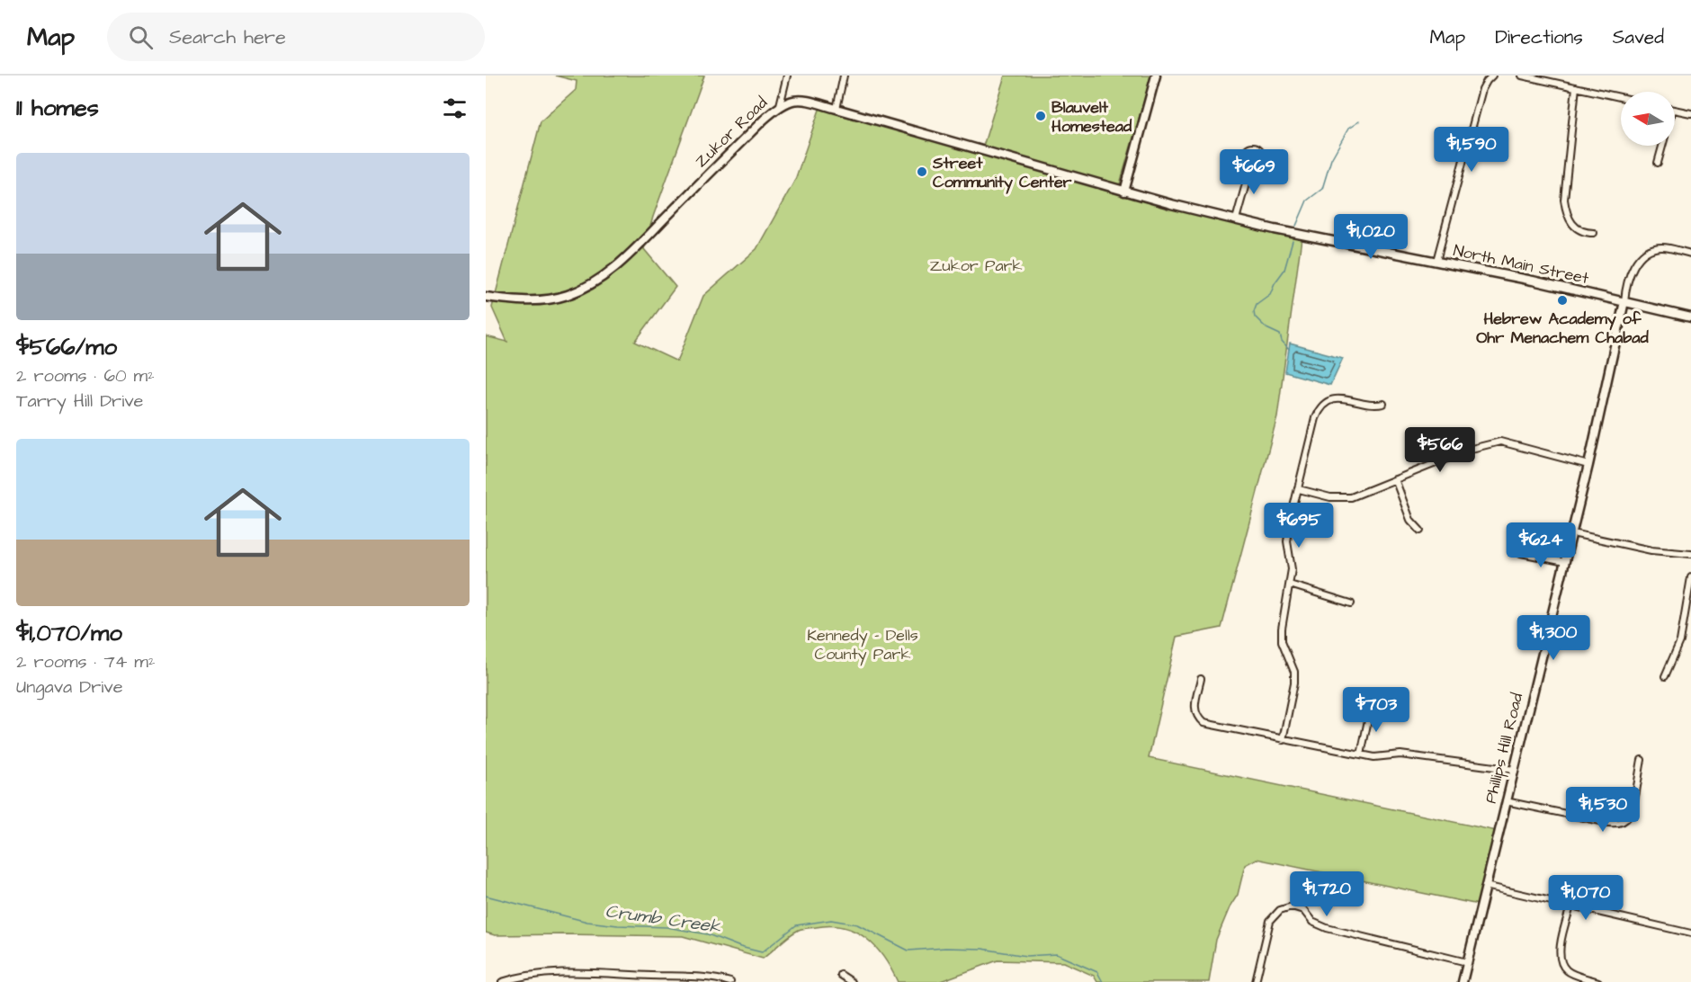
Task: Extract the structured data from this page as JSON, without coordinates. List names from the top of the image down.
{
  "streets": {
    "street": ["Zukor Road", "North Main Street", "Phillips Hill Road"]
  },
  "crossings": [
    ["Zukor Road", "North Main Street"],
    ["North Main Street", "Phillips Hill Road"]
  ],
  "water": ["Crumb Creek"],
  "parks": ["Zukor Park", "Kennedy - Dells County Park"],
  "places": ["Blauvelt Homestead", "Street Community Center", "Hebrew Academy of Ohr Menachem Chabad"],
  "north": "left",
  "page": {
    "header": "Map",
    "search": "Search here",
    "nav": ["Map", "Directions", "Saved"],
    "heading": "11 homes",
    "price": [
      "$1,590",
      "$669",
      "$1,020",
      "$566",
      "$695",
      "$624",
      "$1,300",
      "$703",
      "$1,530",
      "$1,720",
      "$1,070"
    ],
    "list": [
      {
        "name": "$566/mo",
        "note": "2 rooms · 60 m² · Tarry Hill Drive"
      },
      {
        "name": "$1,070/mo",
        "note": "2 rooms · 74 m² · Ungava Drive"
      }
    ]
  }
}
